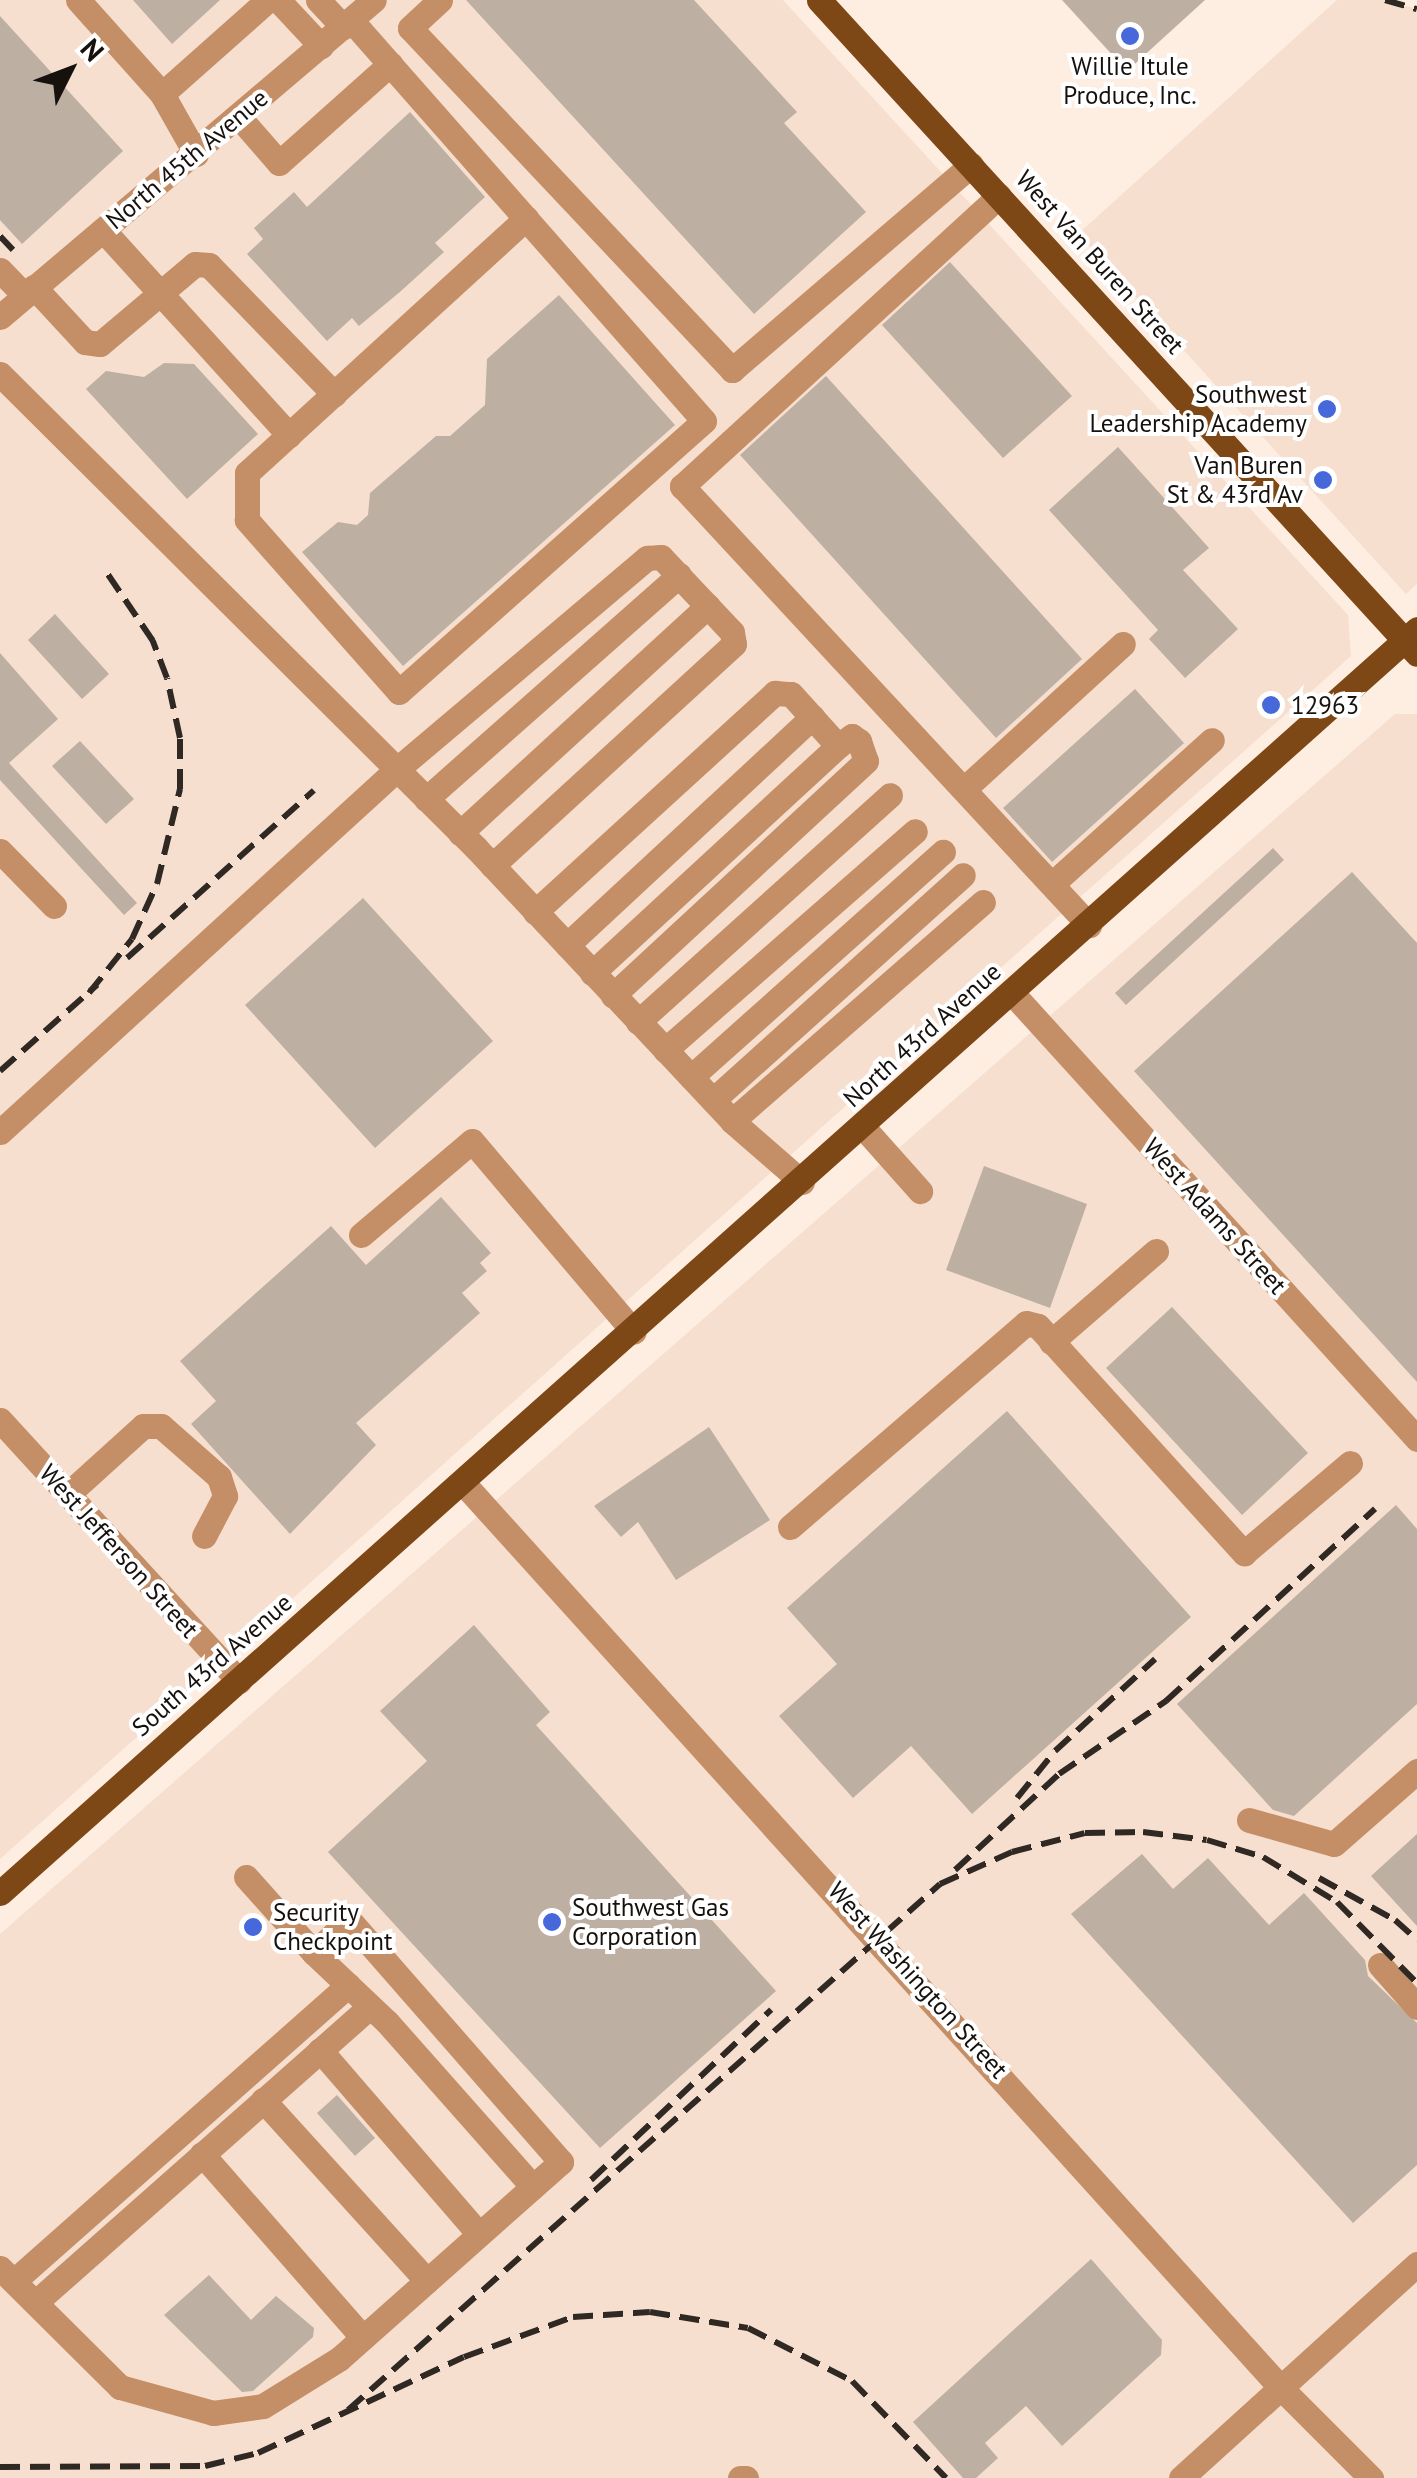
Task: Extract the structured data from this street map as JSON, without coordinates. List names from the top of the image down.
{
  "streets": {
    "main road": ["West Van Buren Street", "North 43rd Avenue", "South 43rd Avenue"],
    "street": [
      "North 45th Avenue",
      "West Adams Street",
      "West Jefferson Street",
      "West Washington Street"
    ]
  },
  "crossings": [
    ["West Van Buren Street", "North 43rd Avenue"],
    ["North 43rd Avenue", "West Adams Street"],
    ["North 43rd Avenue", "South 43rd Avenue"],
    ["North 43rd Avenue", "West Washington Street"],
    ["West Jefferson Street", "South 43rd Avenue"],
    ["South 43rd Avenue", "West Washington Street"]
  ],
  "places": [
    "Willie Itule Produce, Inc.",
    "Southwest Leadership Academy",
    "Van Buren St & 43rd Av",
    "12963",
    "Southwest Gas Corporation",
    "Security Checkpoint"
  ],
  "north": "top right"
}
